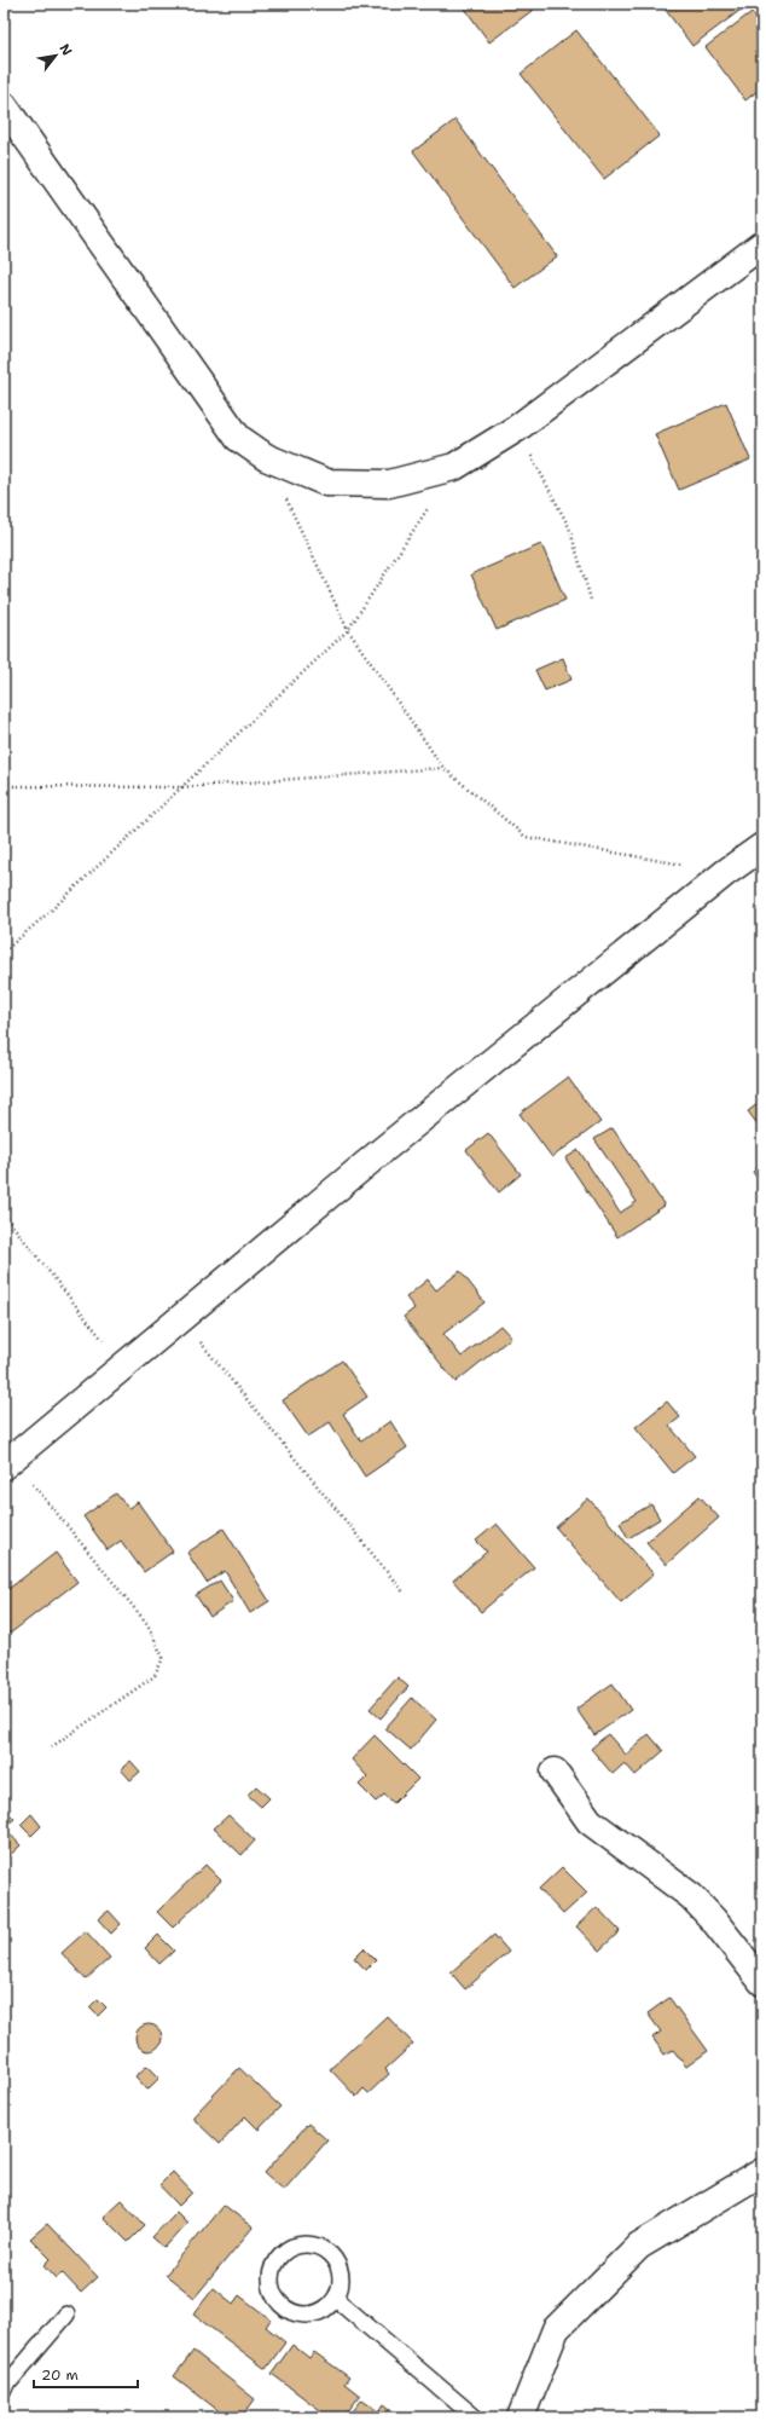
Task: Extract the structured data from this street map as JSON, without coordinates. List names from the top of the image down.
{
  "scale_bar": "20 m",
  "north": "top right"
}
